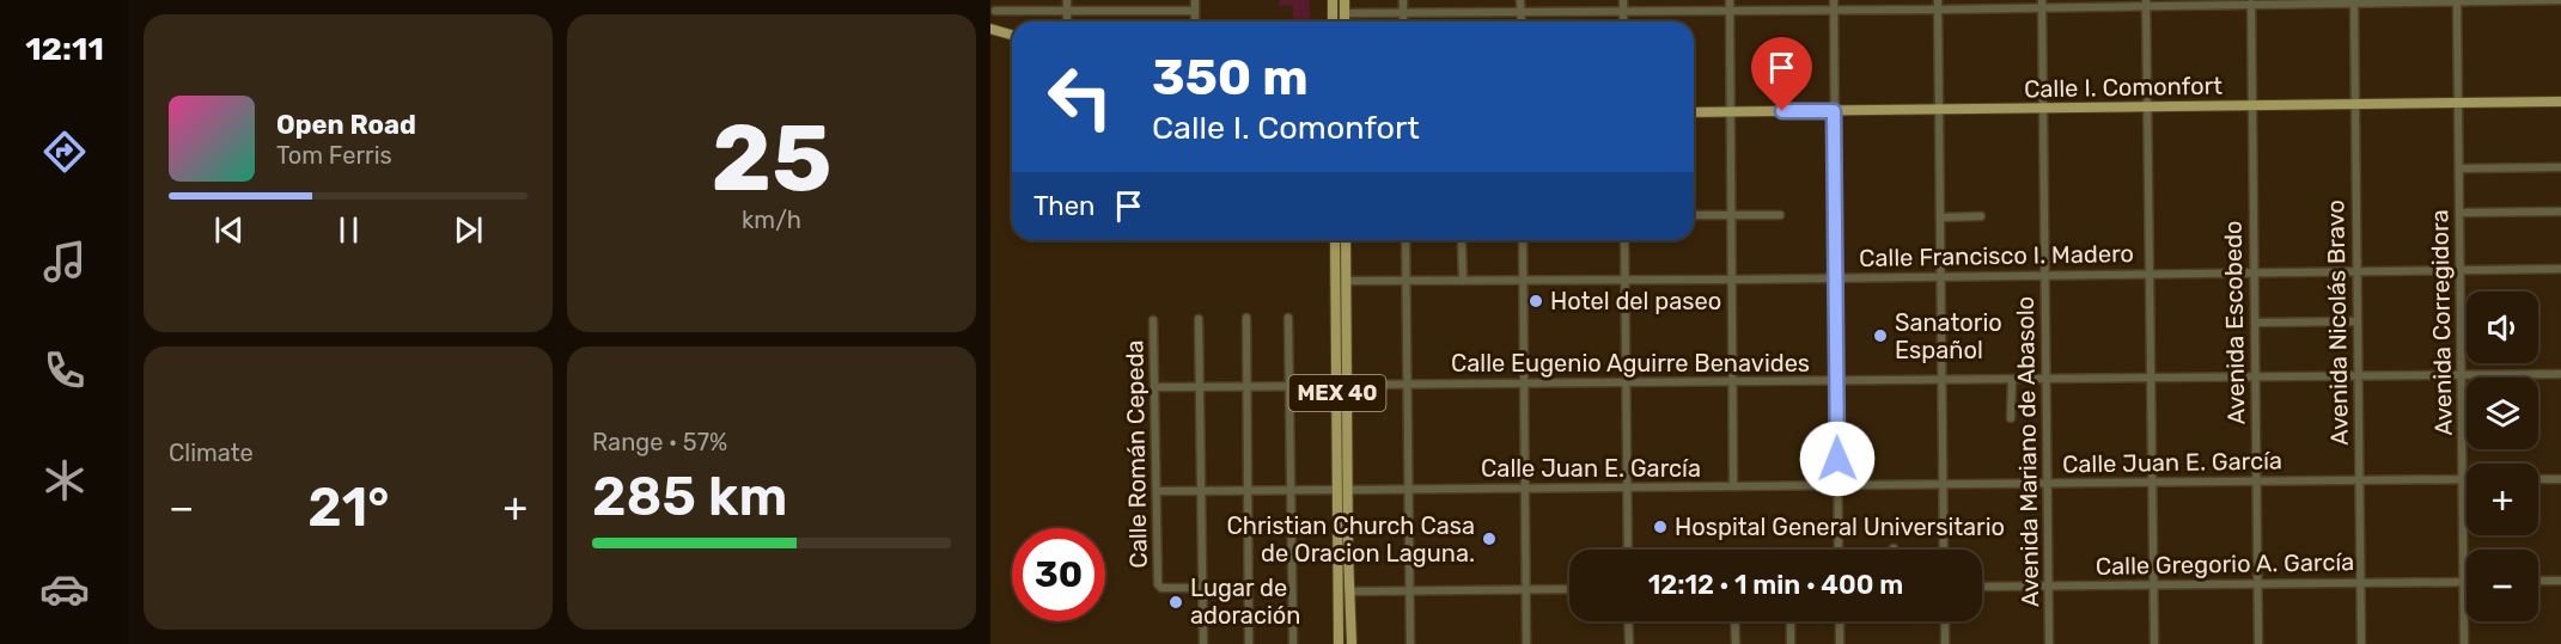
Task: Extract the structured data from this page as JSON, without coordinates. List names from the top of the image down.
{
  "streets": {
    "main road": ["Calle I. Comonfort", "MEX 40"],
    "street": [
      "Calle Francisco I. Madero",
      "Avenida Escobedo",
      "Avenida Nicolás Bravo",
      "Avenida Corregidora",
      "Calle Eugenio Aguirre Benavides",
      "Avenida Mariano de Abasolo",
      "Calle Román Cepeda",
      "Calle Juan E. García",
      "Calle Gregorio A. García"
    ]
  },
  "crossings": [
    ["Calle I. Comonfort", "Avenida Escobedo"],
    ["Calle I. Comonfort", "Avenida Nicolás Bravo"],
    ["Calle I. Comonfort", "Avenida Corregidora"],
    ["Calle I. Comonfort", "Avenida Mariano de Abasolo"],
    ["Calle Francisco I. Madero", "Avenida Escobedo"],
    ["Calle Francisco I. Madero", "Avenida Nicolás Bravo"],
    ["Calle Francisco I. Madero", "Avenida Corregidora"],
    ["Calle Francisco I. Madero", "MEX 40"],
    ["Calle Francisco I. Madero", "Avenida Mariano de Abasolo"],
    ["Avenida Escobedo", "Calle Eugenio Aguirre Benavides"],
    ["Avenida Escobedo", "Calle Juan E. García"],
    ["Avenida Escobedo", "Calle Gregorio A. García"],
    ["Avenida Nicolás Bravo", "Calle Eugenio Aguirre Benavides"],
    ["Avenida Nicolás Bravo", "Calle Juan E. García"],
    ["Avenida Nicolás Bravo", "Calle Gregorio A. García"],
    ["Avenida Corregidora", "Calle Eugenio Aguirre Benavides"],
    ["Avenida Corregidora", "Calle Juan E. García"],
    ["Avenida Corregidora", "Calle Gregorio A. García"],
    ["Calle Eugenio Aguirre Benavides", "MEX 40"],
    ["Calle Eugenio Aguirre Benavides", "Avenida Mariano de Abasolo"],
    ["Calle Eugenio Aguirre Benavides", "Calle Román Cepeda"],
    ["MEX 40", "Calle Juan E. García"],
    ["Avenida Mariano de Abasolo", "Calle Juan E. García"],
    ["Avenida Mariano de Abasolo", "Calle Gregorio A. García"],
    ["Calle Román Cepeda", "Calle Juan E. García"]
  ],
  "places": [
    "Hotel del paseo",
    "Sanatorio Español",
    "Hospital General Universitario",
    "Christian Church Casa de Oracion Laguna.",
    "Lugar de adoración"
  ],
  "page": {
    "tabs": "12:11",
    "tile": [
      ["25", "km/h"],
      "Climate",
      ["Range · 57%", "285 km"]
    ],
    "turn": ["350 m", "Calle I. Comonfort"],
    "song": ["Open Road", "Tom Ferris"],
    "then": "Then",
    "map_buttons": ["+", "−"],
    "heat": ["−", "21°", "+"],
    "limit": "30",
    "trip": "12:12 · 1 min · 400 m"
  }
}
